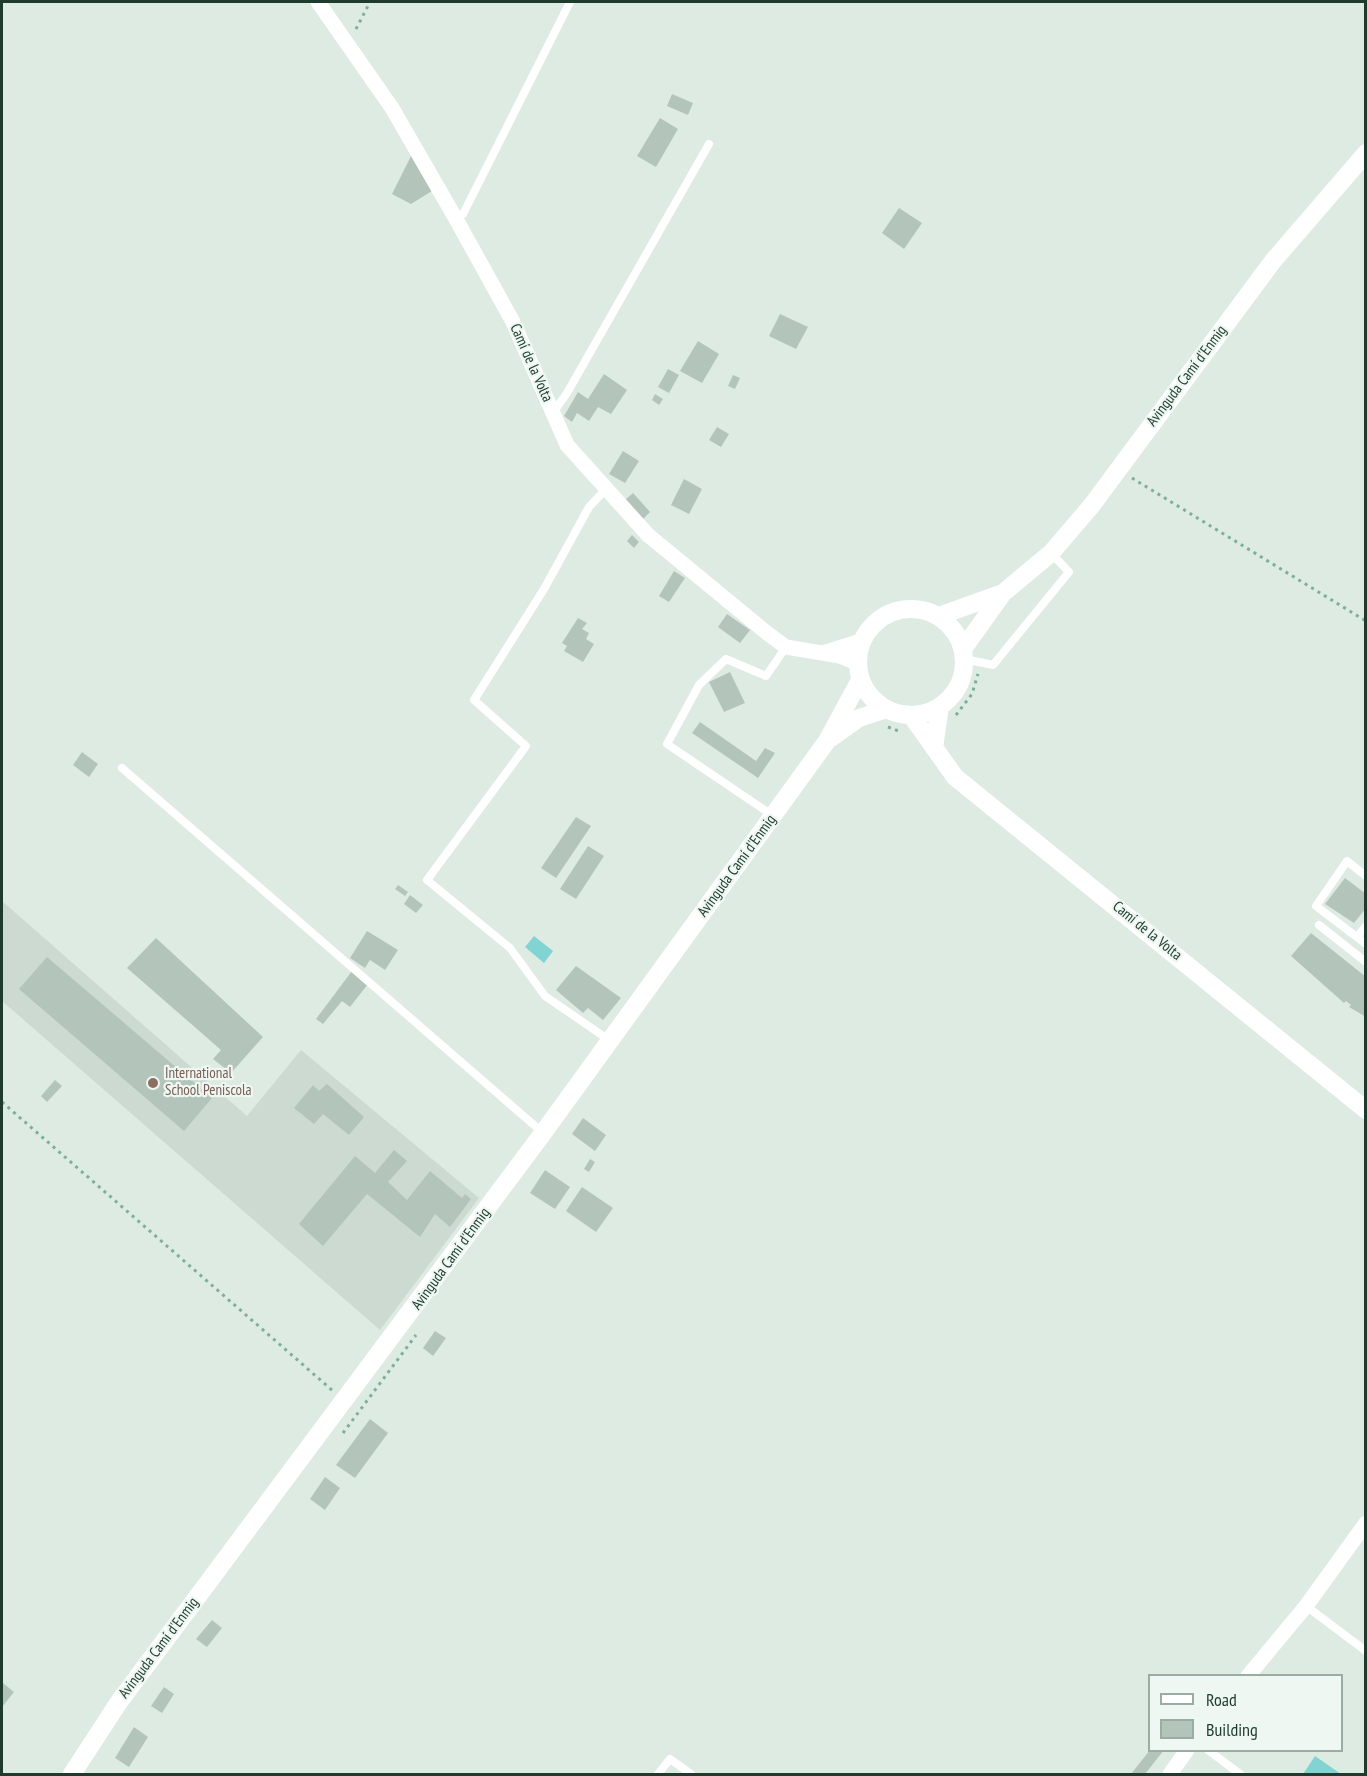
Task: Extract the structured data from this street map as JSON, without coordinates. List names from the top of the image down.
{
  "streets": {
    "street": ["Camí de la Volta", "Avinguda Camí d'Enmig"]
  },
  "crossings": [
    ["Camí de la Volta", "Avinguda Camí d'Enmig"]
  ],
  "places": ["International School Peniscola"],
  "legend": ["Road", "Building"]
}
